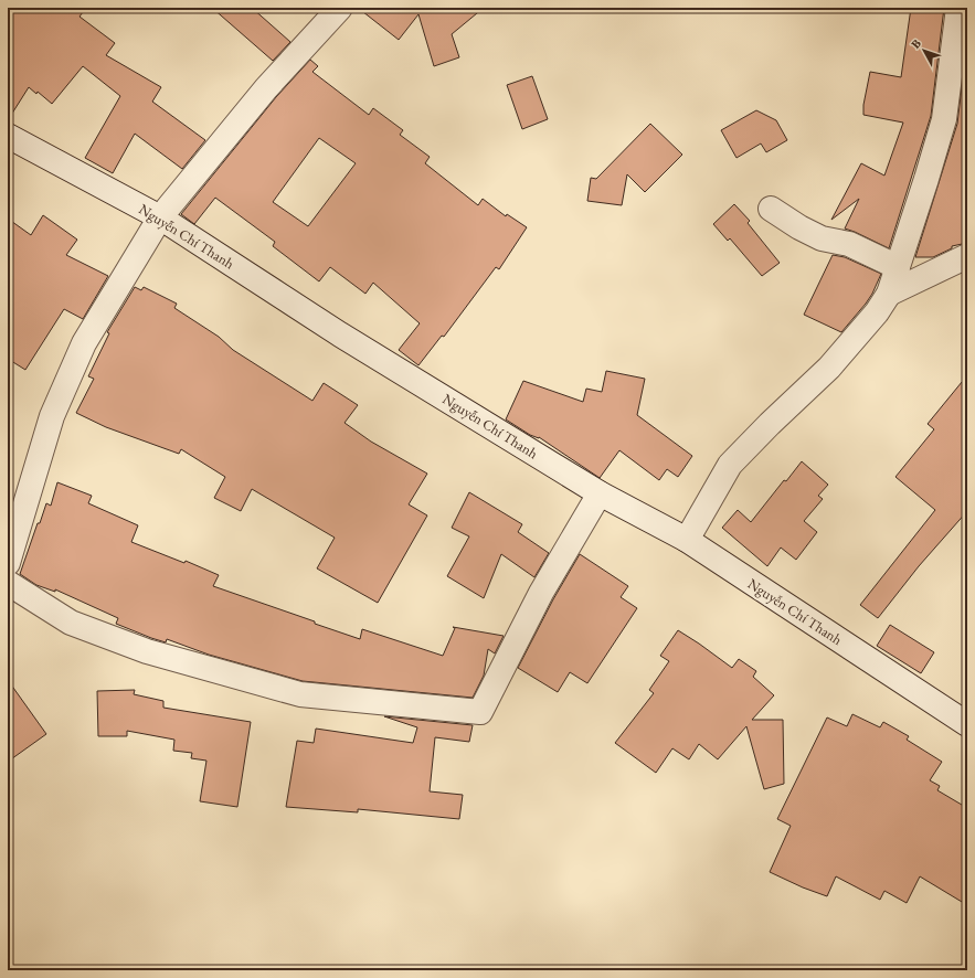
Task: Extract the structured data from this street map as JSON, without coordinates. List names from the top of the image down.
{
  "streets": {
    "street": ["Nguyễn Chí Thanh"]
  },
  "north": "top left"
}
